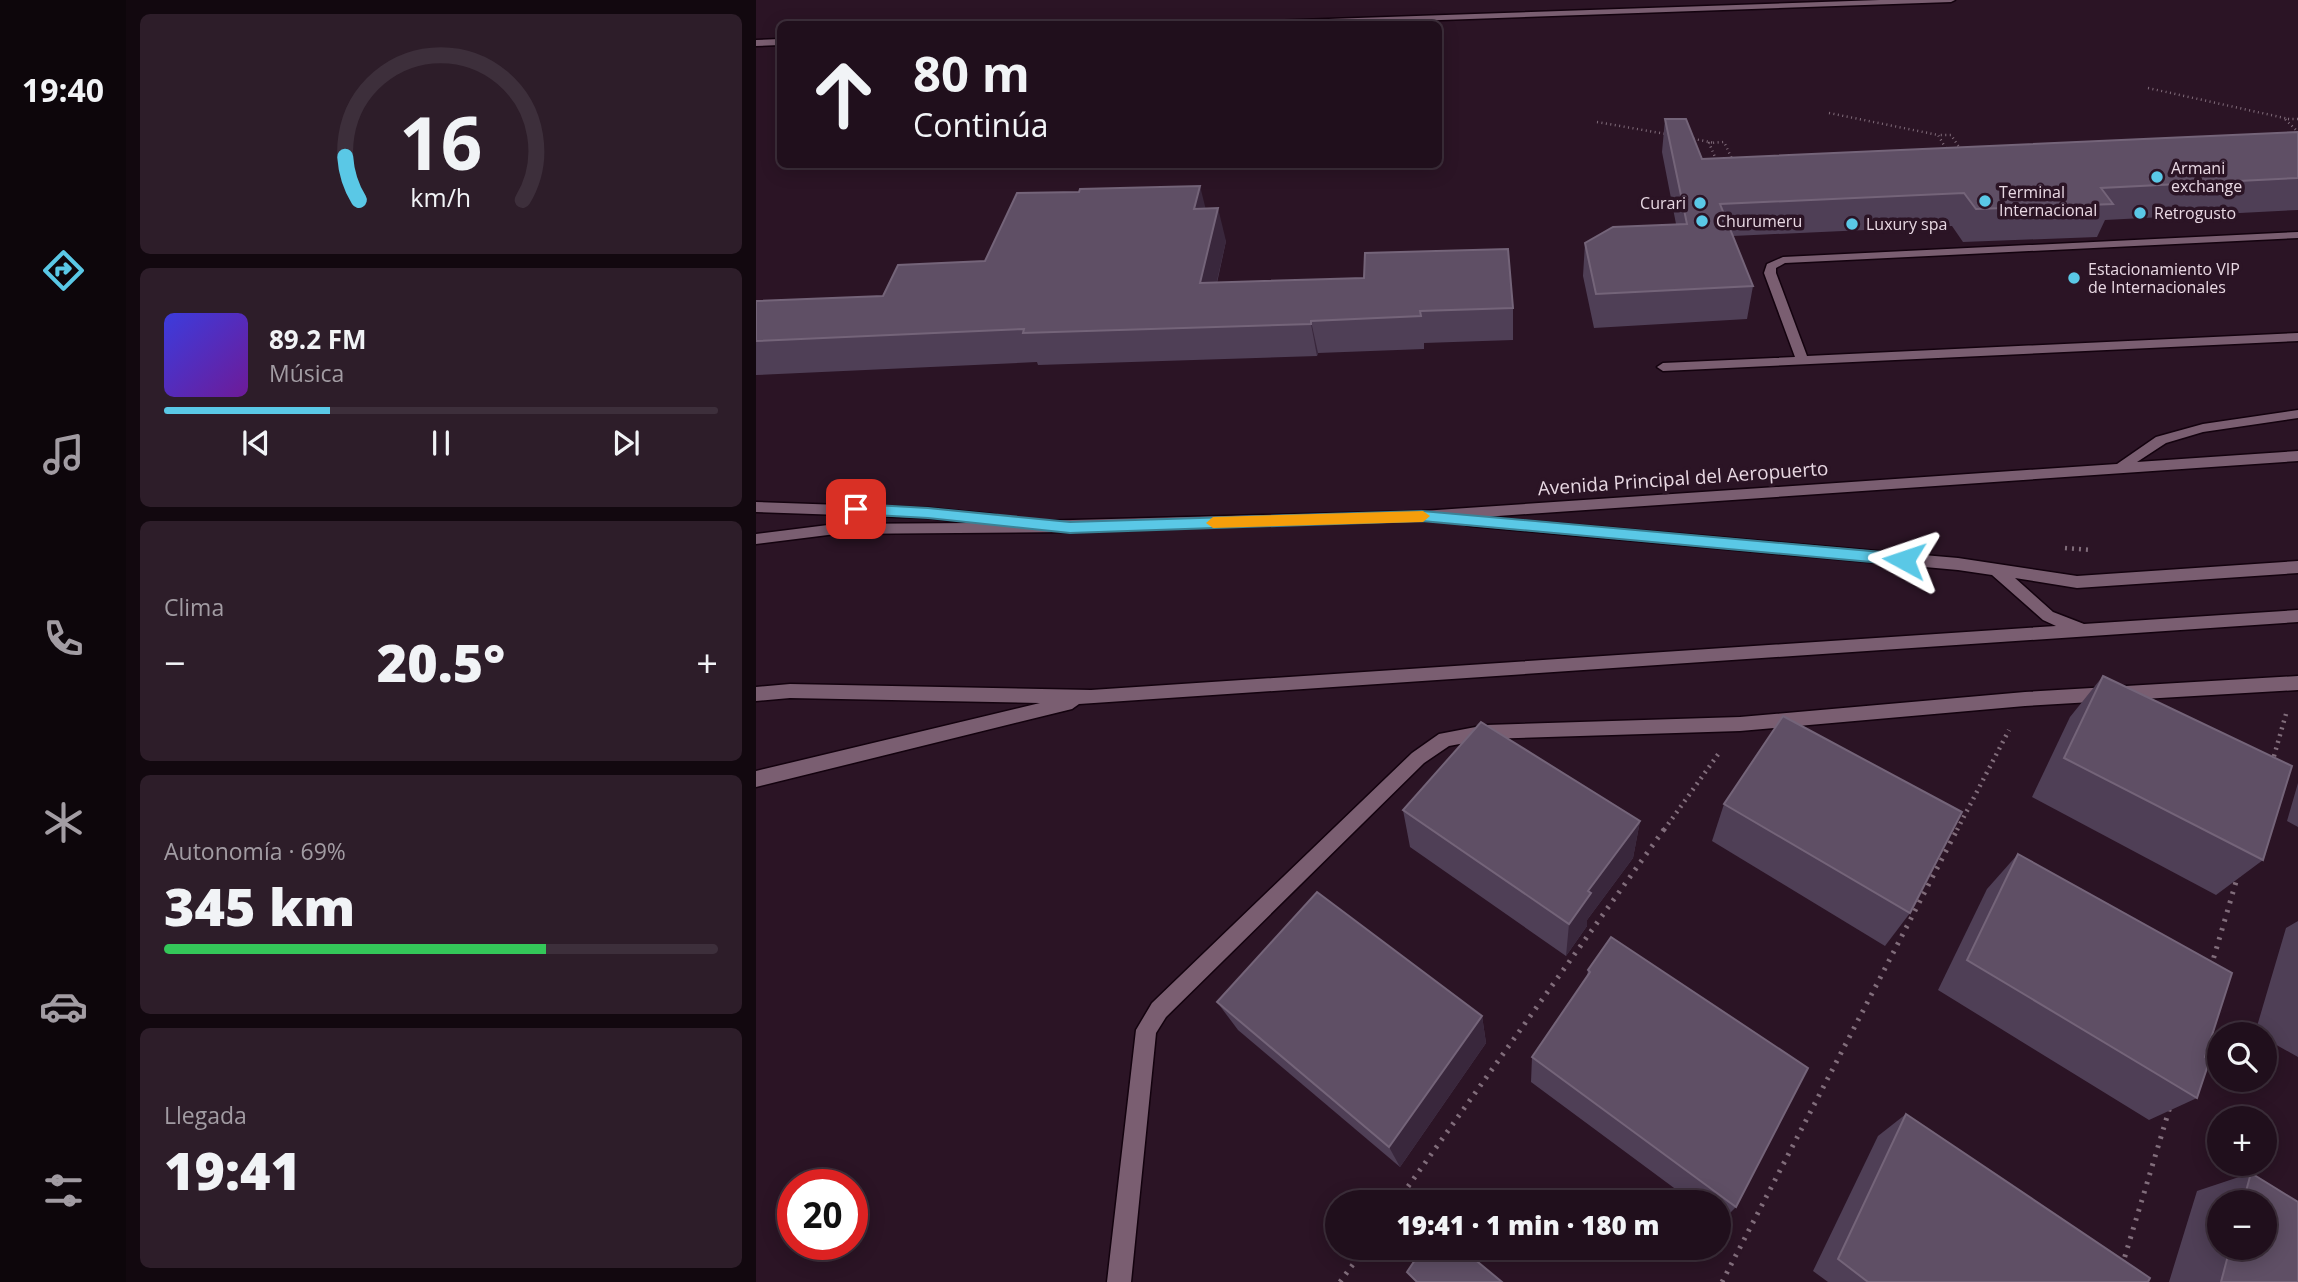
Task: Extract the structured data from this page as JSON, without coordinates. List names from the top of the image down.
{
  "streets": {
    "lane": ["Avenida Principal del Aeropuerto"]
  },
  "places": [
    "Armani exchange",
    "Terminal Internacional",
    "Curari",
    "Retrogusto",
    "Churumeru",
    "Luxury spa",
    "Estacionamiento VIP de Internacionales"
  ],
  "page": {
    "tabs": "19:40",
    "turn": ["80 m", "Continúa"],
    "song": ["89.2 FM", "Música"],
    "tile": [
      "Clima",
      ["Autonomía · 69%", "345 km"],
      ["Llegada", "19:41"]
    ],
    "heat": ["−", "20.5°", "+"],
    "map_buttons": ["+", "−"],
    "limit": "20",
    "trip": "19:41 · 1 min · 180 m",
    "gauge": ["16", "km/h"]
  }
}
